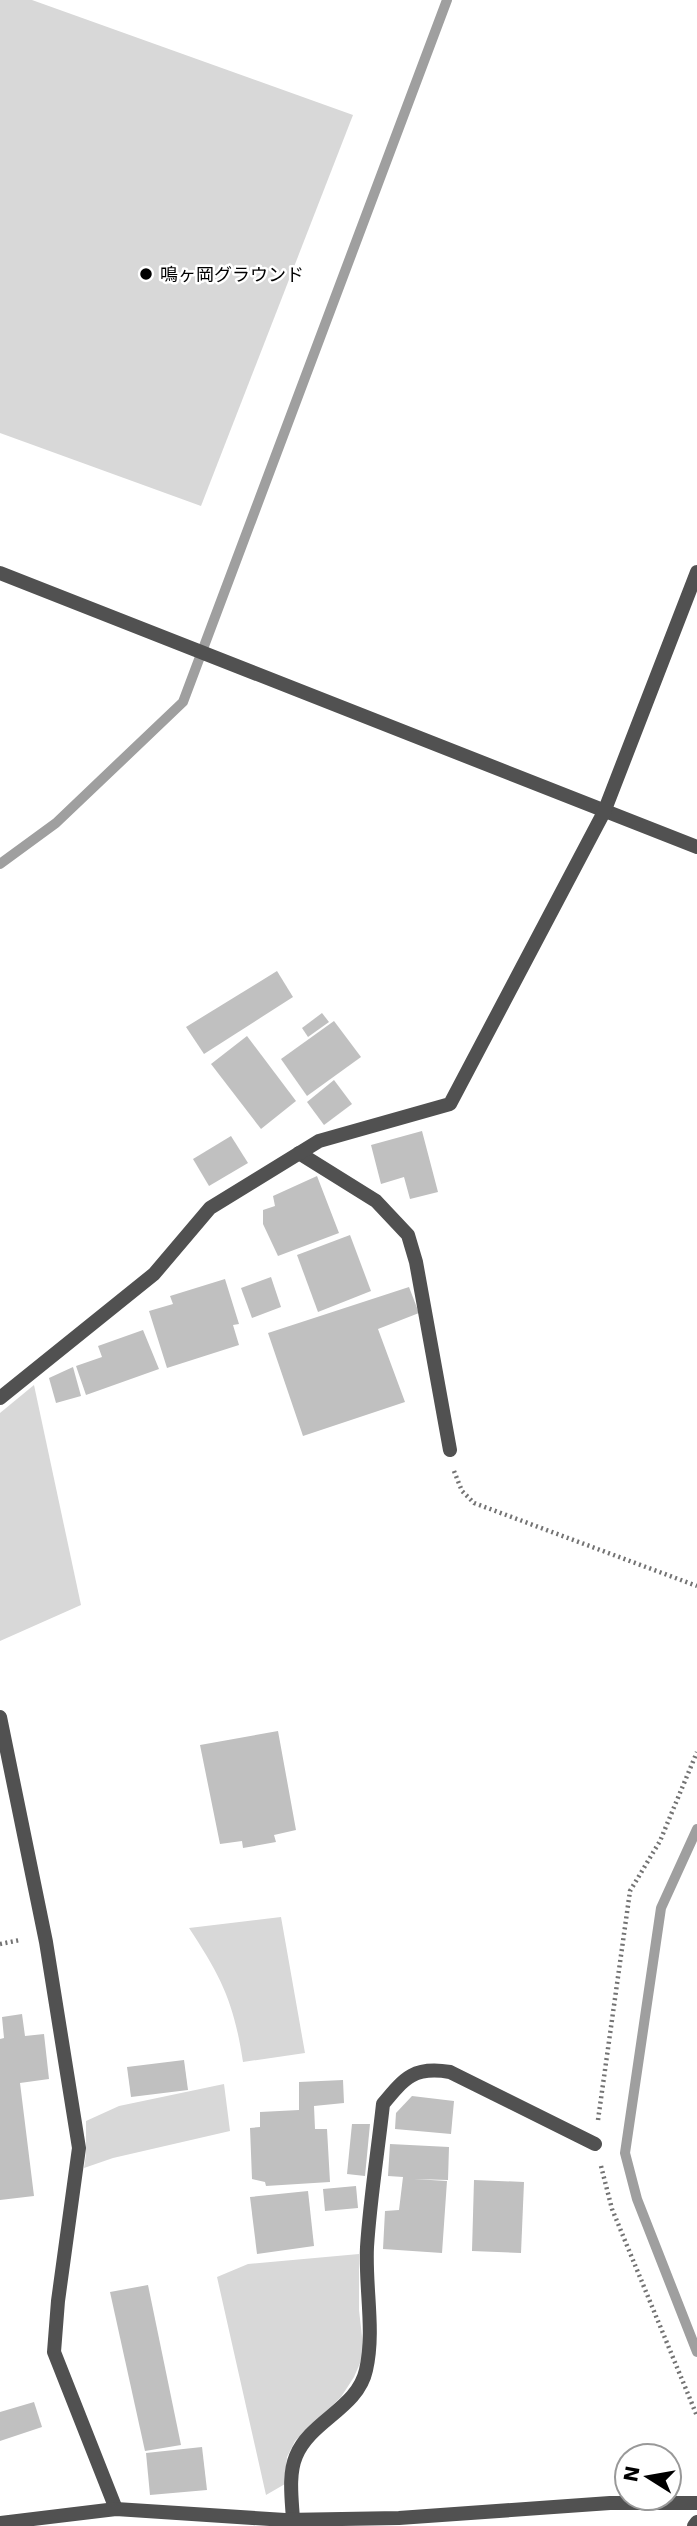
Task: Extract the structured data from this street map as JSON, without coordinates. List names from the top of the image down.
{
  "places": ["鳴ヶ岡グラウンド"],
  "north": "left"
}
